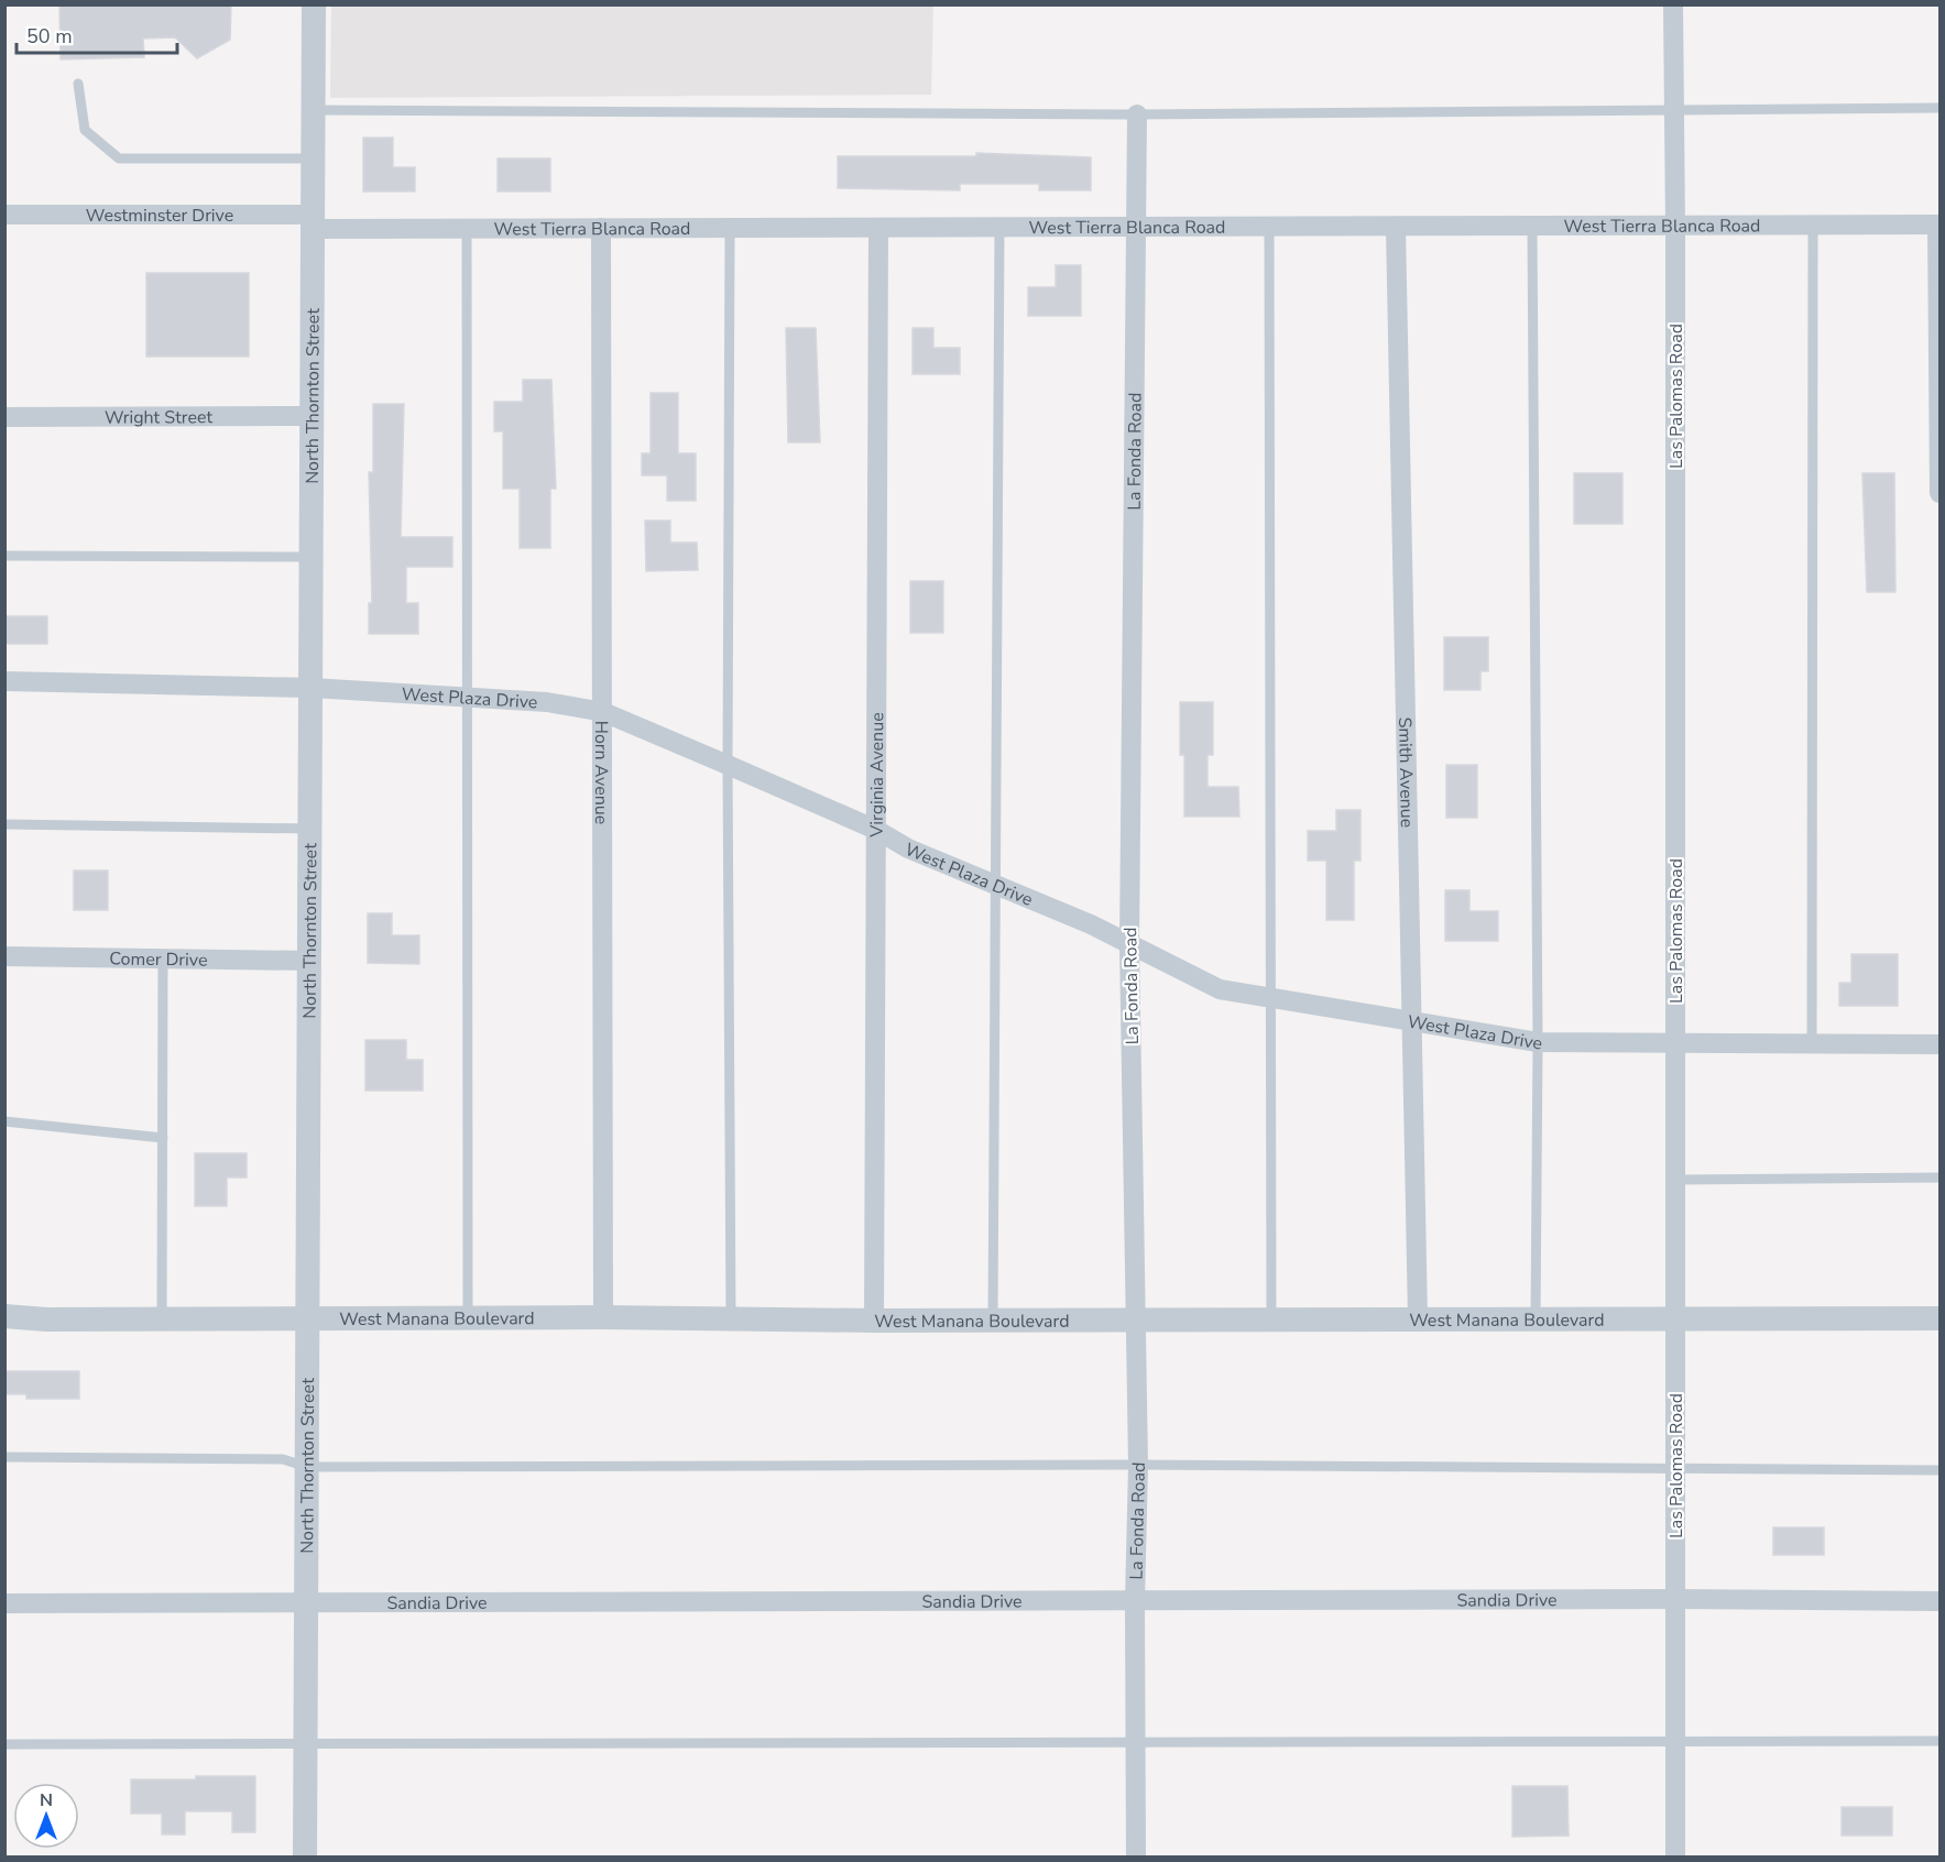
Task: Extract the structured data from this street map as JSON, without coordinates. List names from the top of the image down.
{
  "streets": {
    "street": [
      "Westminster Drive",
      "West Tierra Blanca Road",
      "North Thornton Street",
      "Las Palomas Road",
      "Wright Street",
      "La Fonda Road",
      "West Plaza Drive",
      "Horn Avenue",
      "Smith Avenue",
      "Virginia Avenue",
      "Comer Drive",
      "West Manana Boulevard",
      "Sandia Drive"
    ]
  },
  "crossings": [
    ["Westminster Drive", "West Tierra Blanca Road"],
    ["Westminster Drive", "North Thornton Street"],
    ["West Tierra Blanca Road", "North Thornton Street"],
    ["West Tierra Blanca Road", "Las Palomas Road"],
    ["West Tierra Blanca Road", "La Fonda Road"],
    ["West Tierra Blanca Road", "Horn Avenue"],
    ["West Tierra Blanca Road", "Smith Avenue"],
    ["West Tierra Blanca Road", "Virginia Avenue"],
    ["North Thornton Street", "Wright Street"],
    ["North Thornton Street", "West Plaza Drive"],
    ["North Thornton Street", "Comer Drive"],
    ["North Thornton Street", "West Manana Boulevard"],
    ["North Thornton Street", "Sandia Drive"],
    ["Las Palomas Road", "West Plaza Drive"],
    ["Las Palomas Road", "West Manana Boulevard"],
    ["Las Palomas Road", "Sandia Drive"],
    ["La Fonda Road", "West Plaza Drive"],
    ["La Fonda Road", "West Manana Boulevard"],
    ["La Fonda Road", "Sandia Drive"],
    ["West Plaza Drive", "Horn Avenue"],
    ["West Plaza Drive", "Smith Avenue"],
    ["West Plaza Drive", "Virginia Avenue"],
    ["Horn Avenue", "West Manana Boulevard"],
    ["Smith Avenue", "West Manana Boulevard"],
    ["Virginia Avenue", "West Manana Boulevard"]
  ],
  "scale_bar": "50 m",
  "north": "top"
}
